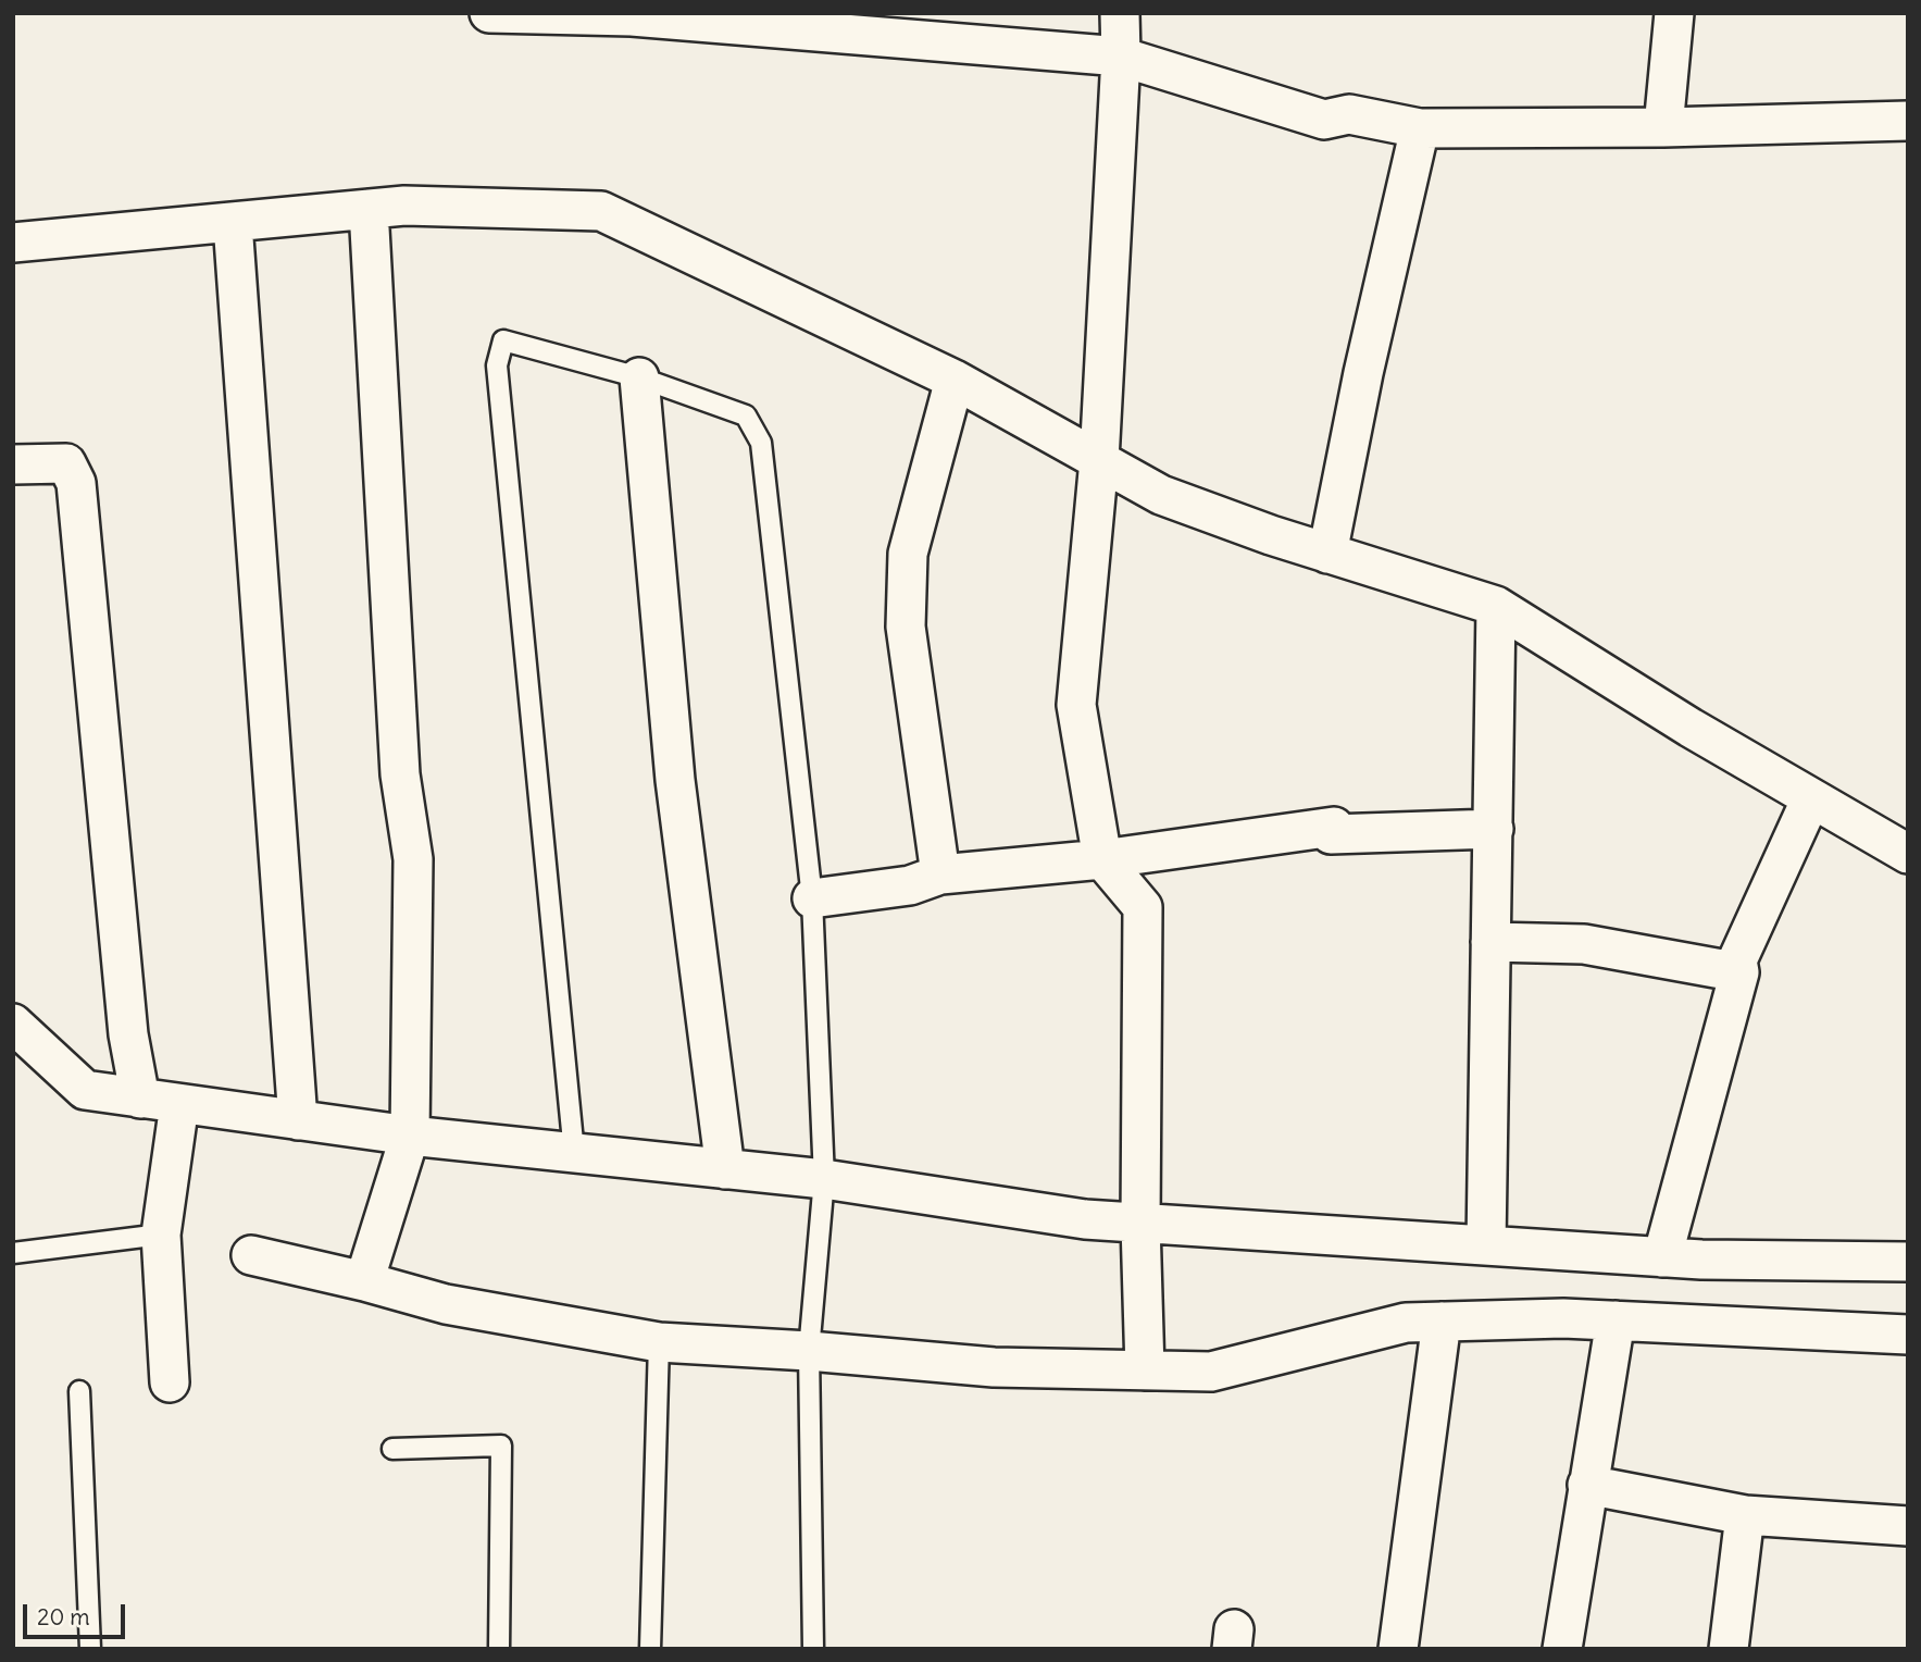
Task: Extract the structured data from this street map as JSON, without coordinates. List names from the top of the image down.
{
  "scale_bar": "20 m"
}
